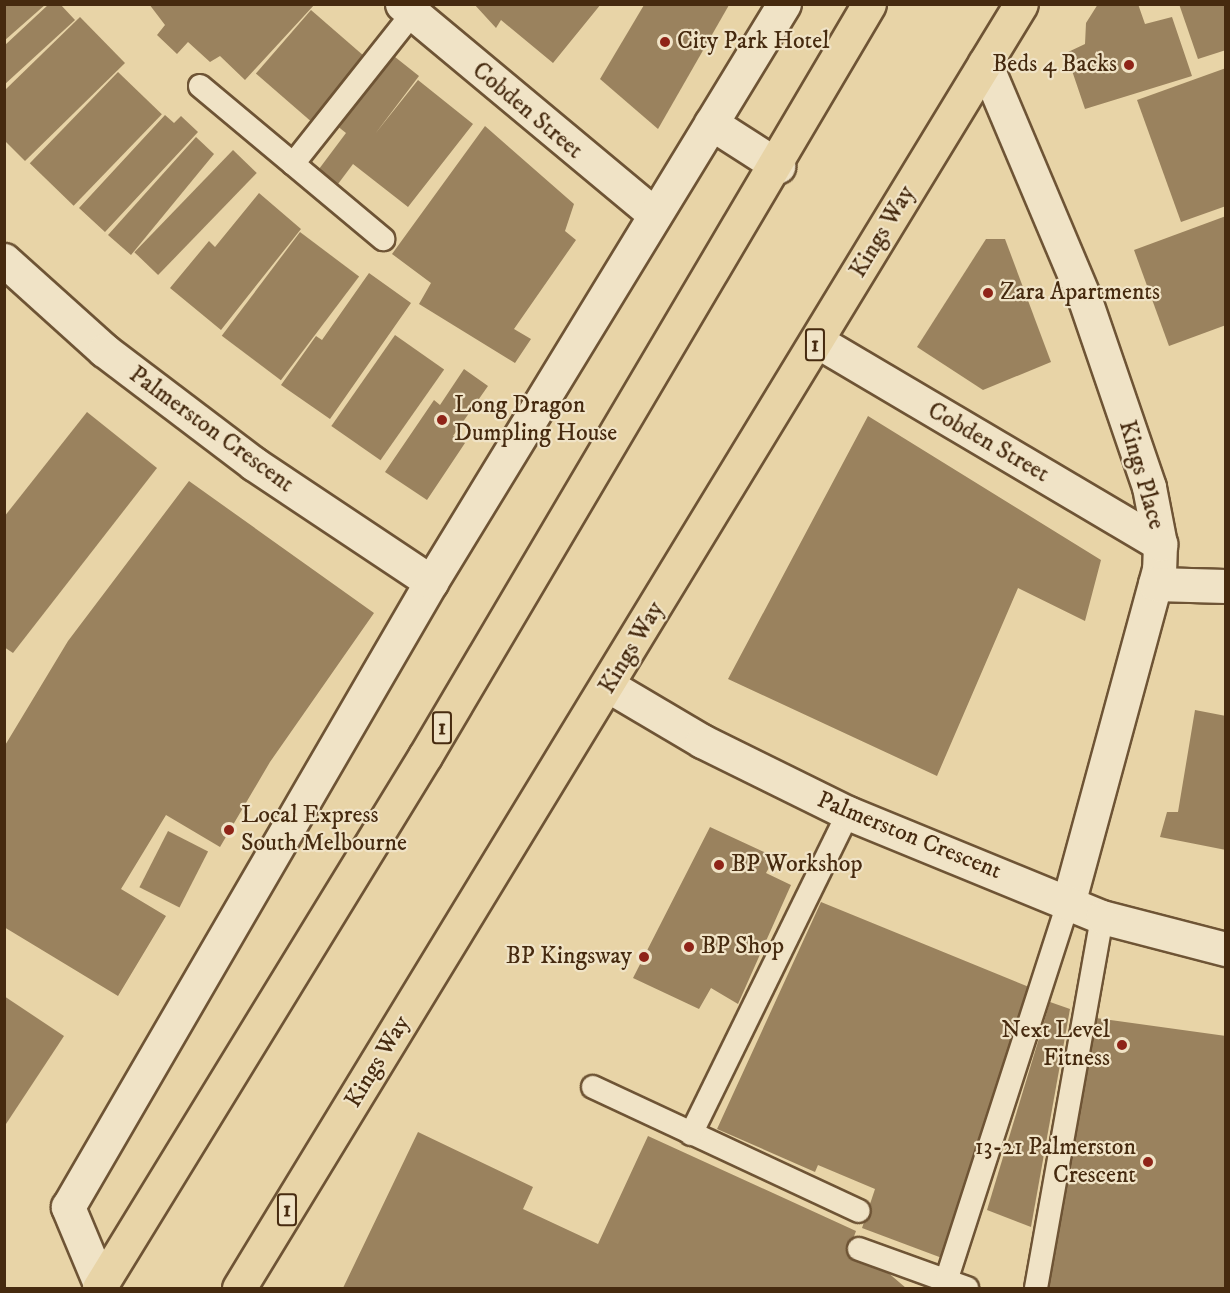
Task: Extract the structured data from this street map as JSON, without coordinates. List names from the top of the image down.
{
  "streets": {
    "highway": ["Kings Way", "1"],
    "street": ["Cobden Street", "Palmerston Crescent", "Kings Place"]
  },
  "crossings": [
    ["Cobden Street", "Kings Way"],
    ["Cobden Street", "Kings Place"],
    ["Kings Way", "Palmerston Crescent"],
    ["Kings Way", "Kings Place"],
    ["Palmerston Crescent", "Kings Place"]
  ],
  "places": [
    "City Park Hotel",
    "Beds 4 Backs",
    "Zara Apartments",
    "Long Dragon Dumpling House",
    "Local Express South Melbourne",
    "BP Workshop",
    "BP Shop",
    "BP Kingsway",
    "Next Level Fitness",
    "13-21 Palmerston Crescent"
  ]
}
